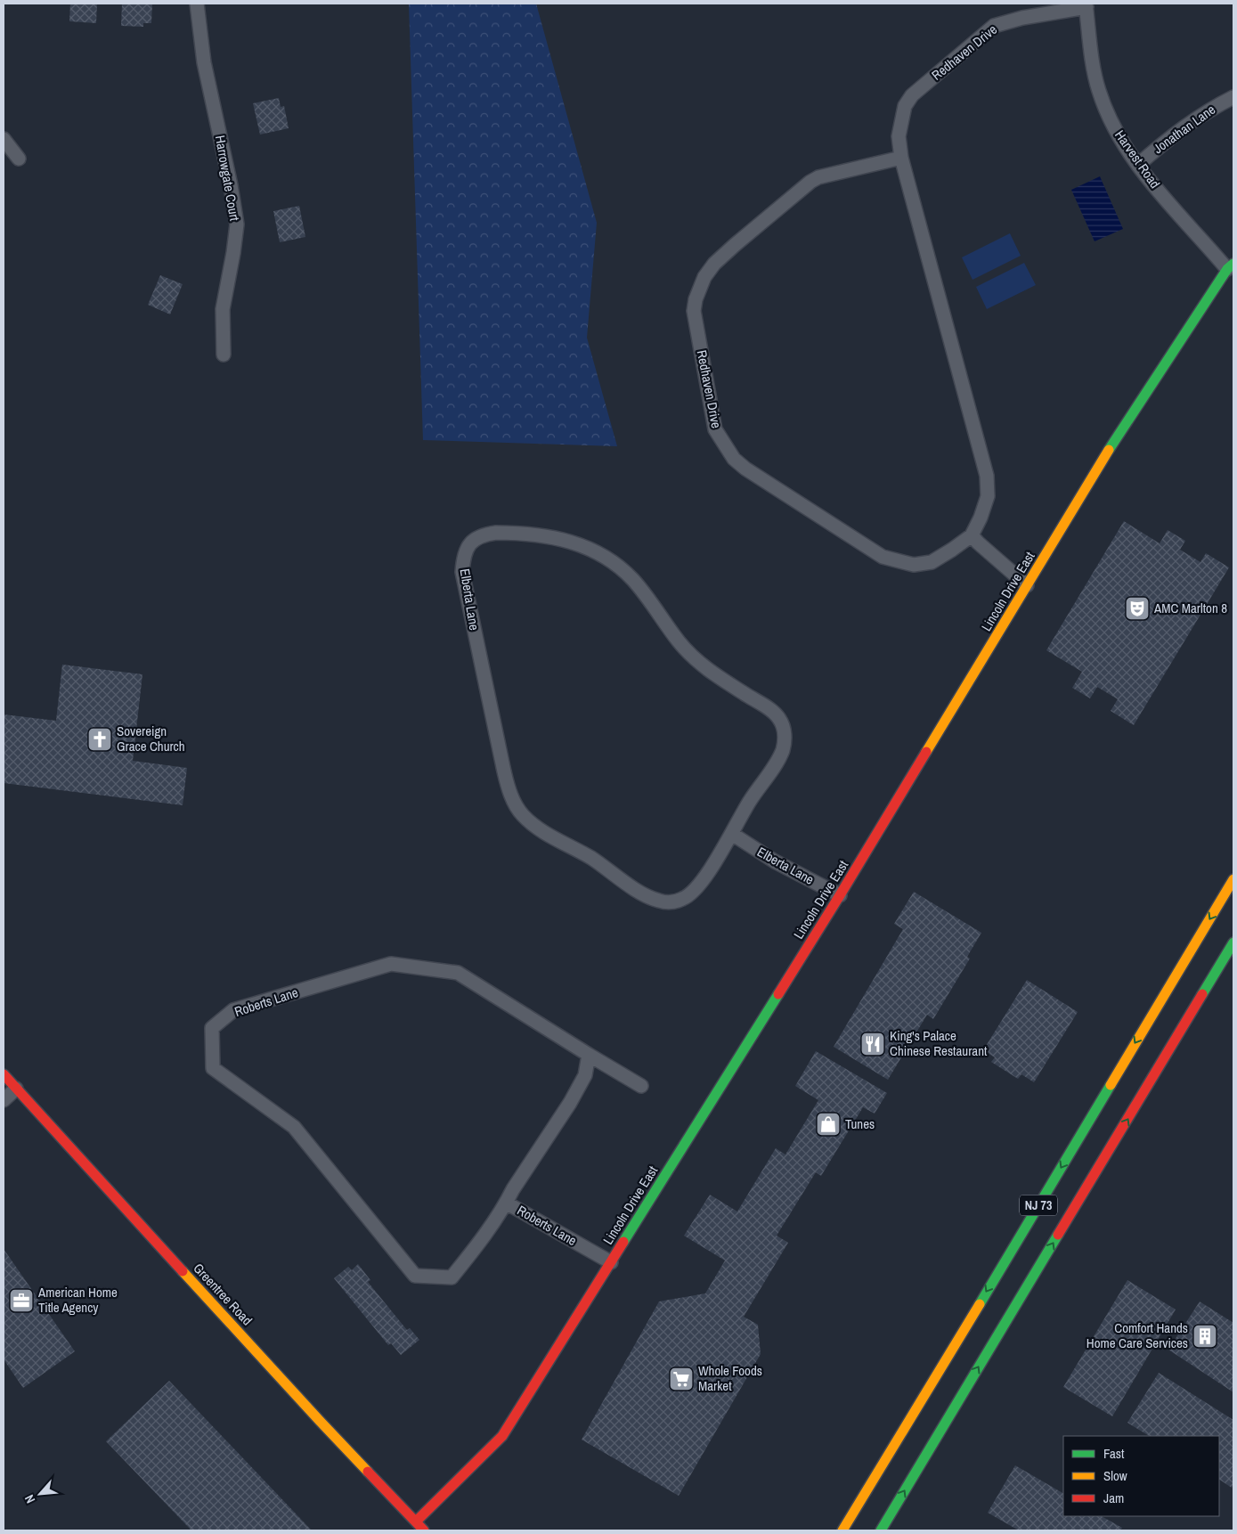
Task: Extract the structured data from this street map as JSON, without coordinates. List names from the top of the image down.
{
  "streets": {
    "main road": ["Lincoln Drive East", "NJ 73", "Greentree Road"],
    "street": [
      "Redhaven Drive",
      "Jonathan Lane",
      "Harvest Road",
      "Harrowgate Court",
      "Elberta Lane",
      "Roberts Lane"
    ]
  },
  "crossings": [
    ["Redhaven Drive", "Harvest Road"],
    ["Jonathan Lane", "Harvest Road"],
    ["Harvest Road", "Lincoln Drive East"],
    ["Lincoln Drive East", "Elberta Lane"],
    ["Lincoln Drive East", "Roberts Lane"],
    ["Lincoln Drive East", "Greentree Road"]
  ],
  "places": {
    "theatre": ["AMC Marlton 8"],
    "church": ["Sovereign Grace Church"],
    "restaurant": ["King's Palace Chinese Restaurant"],
    "shop": ["Tunes"],
    "office": ["American Home Title Agency"],
    "building": ["Comfort Hands Home Care Services"],
    "supermarket": ["Whole Foods Market"]
  },
  "legend": ["Fast", "Slow", "Jam"],
  "north": "bottom left"
}
